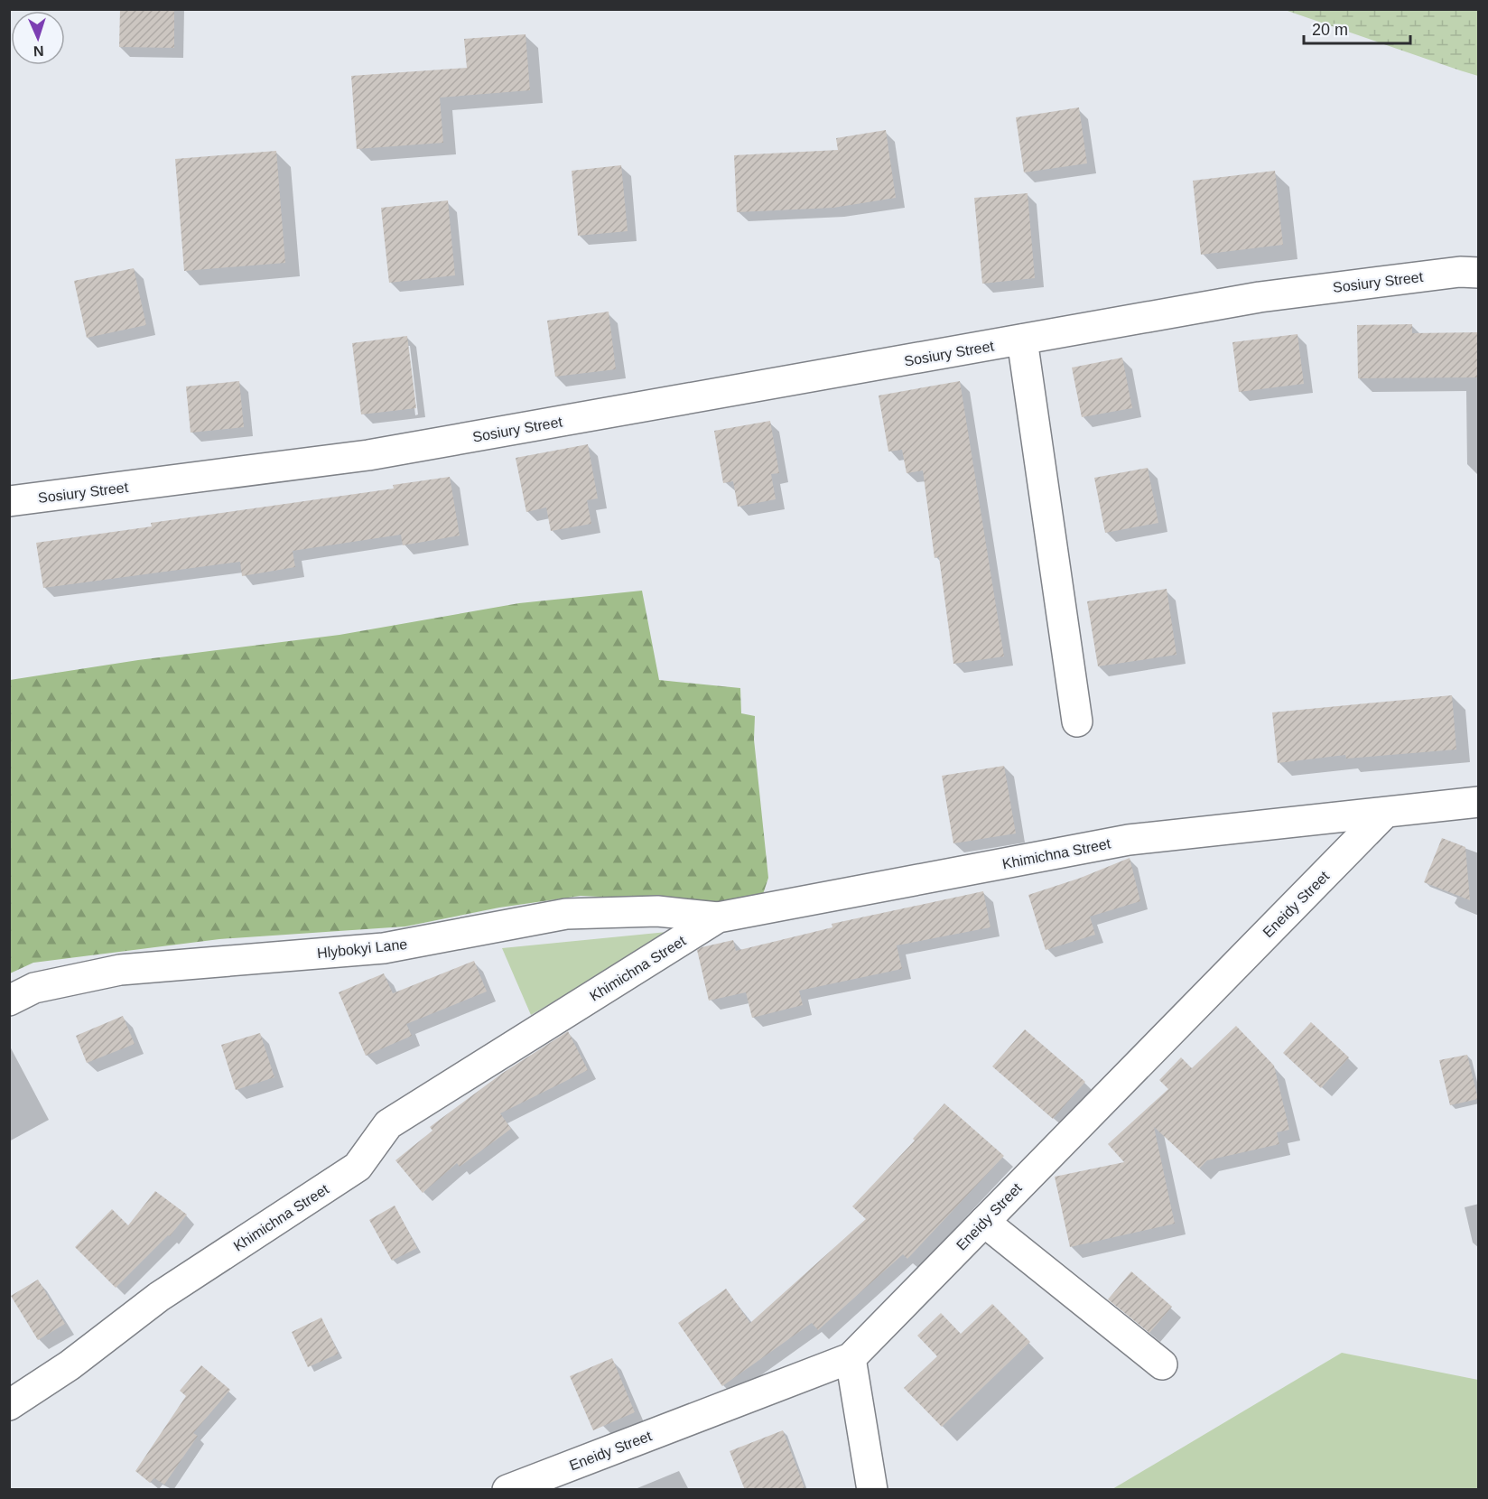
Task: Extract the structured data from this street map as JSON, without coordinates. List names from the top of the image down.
{
  "streets": {
    "street": [
      "Sosiury Street",
      "Khimichna Street",
      "Eneidy Street",
      "Hlybokyi Lane"
    ]
  },
  "crossings": [
    ["Khimichna Street", "Eneidy Street"],
    ["Khimichna Street", "Hlybokyi Lane"]
  ],
  "scale_bar": "20 m",
  "north": "bottom"
}
